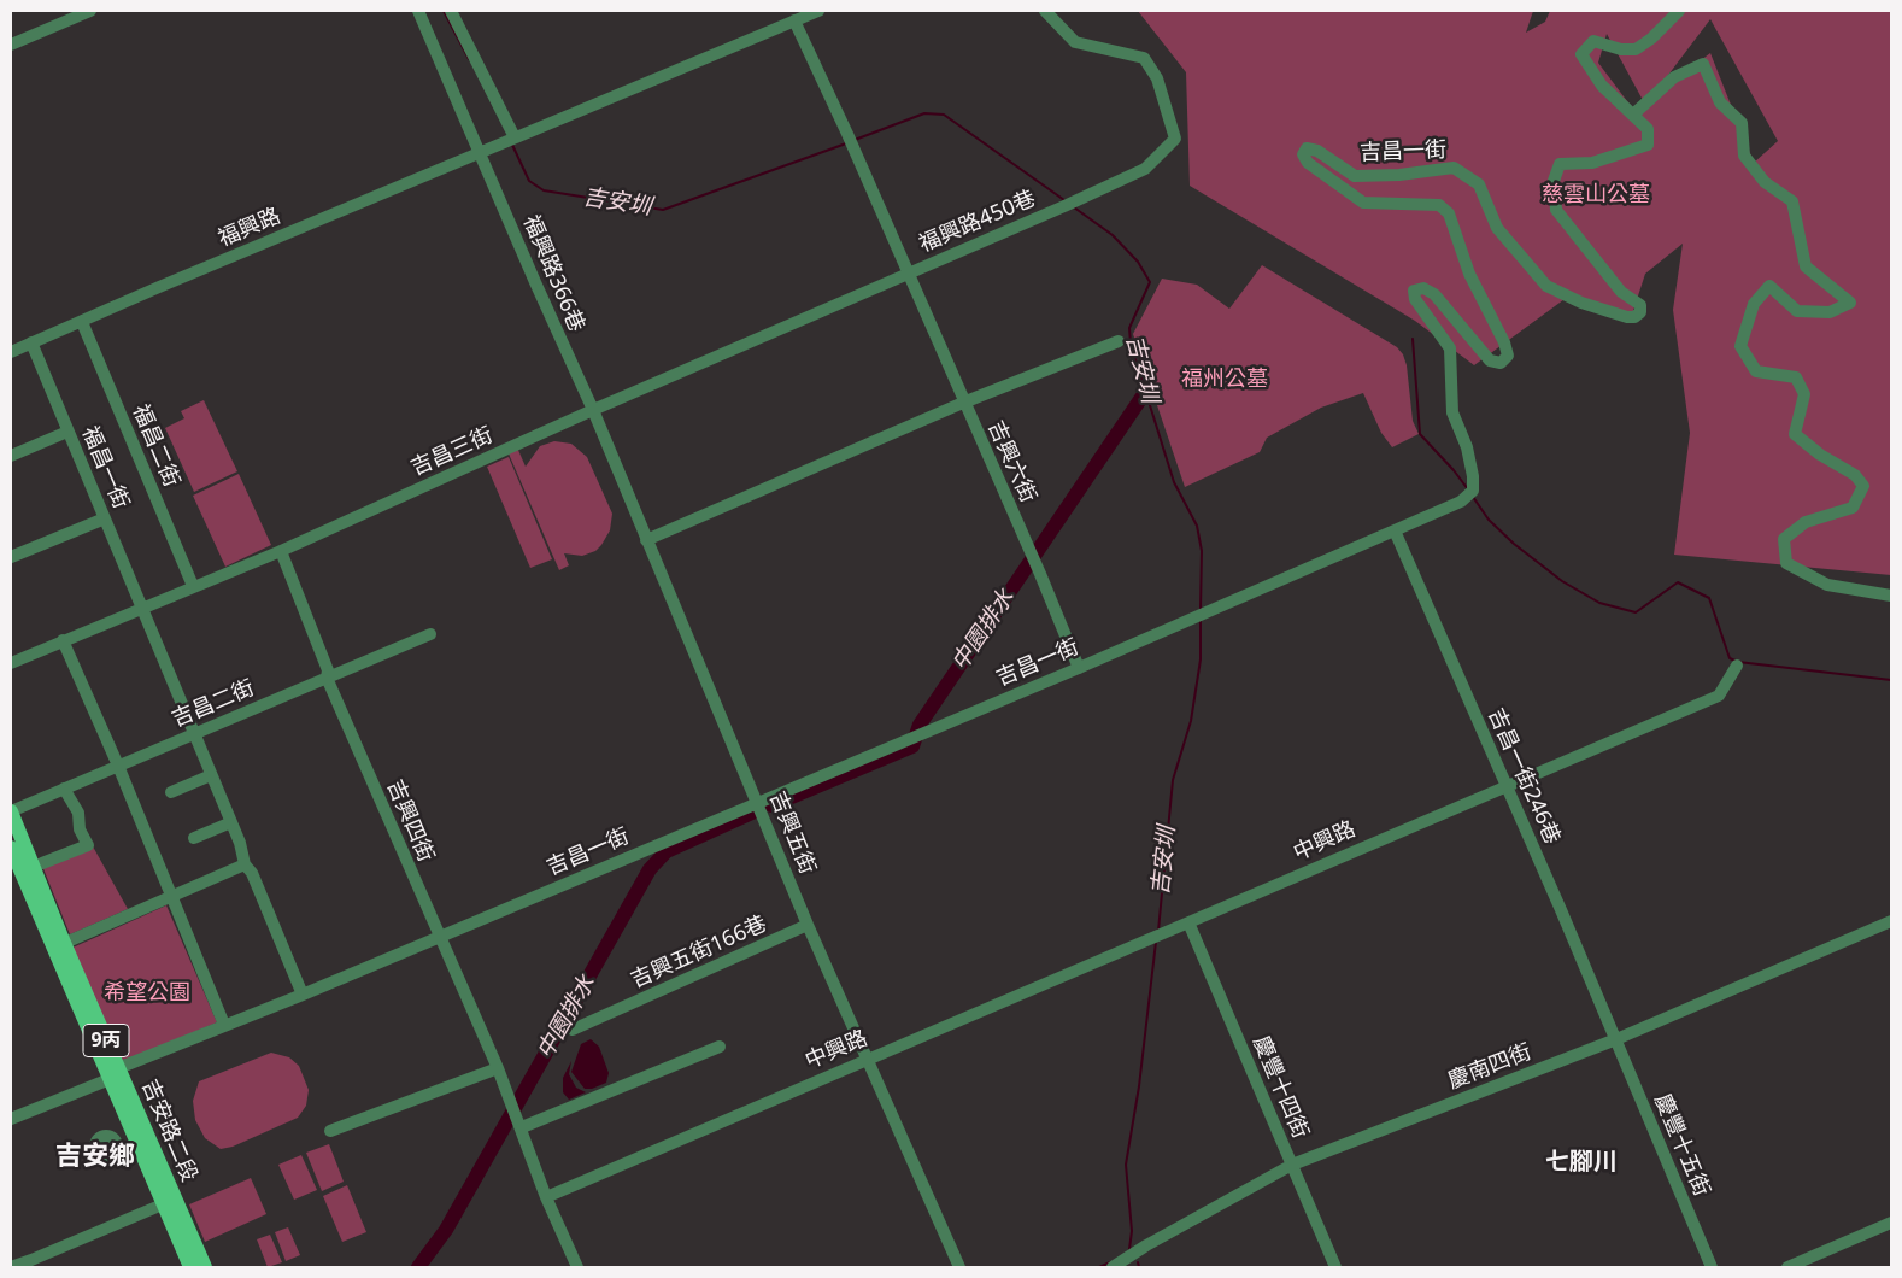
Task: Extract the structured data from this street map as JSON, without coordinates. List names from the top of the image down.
{
  "streets": {
    "main road": ["9丙", "吉安路二段"],
    "street": [
      "吉昌一街",
      "福興路450巷",
      "福興路",
      "福興路366巷",
      "福昌二街",
      "吉昌三街",
      "吉興六街",
      "福昌一街",
      "吉昌二街",
      "吉昌一街246巷",
      "吉興四街",
      "吉興五街",
      "中興路",
      "吉興五街166巷",
      "慶南四街",
      "慶豐十四街",
      "慶豐十五街"
    ]
  },
  "crossings": [
    ["吉昌一街", "吉興六街"],
    ["吉昌一街", "福昌一街"],
    ["吉昌一街", "吉昌一街246巷"],
    ["吉昌一街", "吉興四街"],
    ["吉昌一街", "吉興五街"],
    ["吉昌一街", "吉安路二段"],
    ["福興路450巷", "吉昌三街"],
    ["福興路450巷", "吉興六街"],
    ["福興路", "福興路366巷"],
    ["福興路", "福昌二街"],
    ["福興路", "吉興六街"],
    ["福興路", "福昌一街"],
    ["福興路366巷", "吉昌三街"],
    ["福興路366巷", "吉興五街"],
    ["福昌二街", "吉昌三街"],
    ["吉昌三街", "吉興六街"],
    ["吉昌三街", "福昌一街"],
    ["吉昌三街", "吉興四街"],
    ["吉昌三街", "吉興五街"],
    ["福昌一街", "吉昌二街"],
    ["吉昌二街", "吉興四街"],
    ["吉昌二街", "吉安路二段"],
    ["吉昌一街246巷", "中興路"],
    ["吉昌一街246巷", "慶南四街"],
    ["吉昌一街246巷", "慶豐十五街"],
    ["吉興五街", "中興路"],
    ["吉興五街", "吉興五街166巷"],
    ["中興路", "慶豐十四街"],
    ["慶南四街", "慶豐十四街"],
    ["慶南四街", "慶豐十五街"]
  ],
  "districts": ["吉安鄉", "七腳川"],
  "water": ["吉安圳", "中園排水"],
  "parks": ["慈雲山公墓", "福州公墓", "希望公園"]
}
